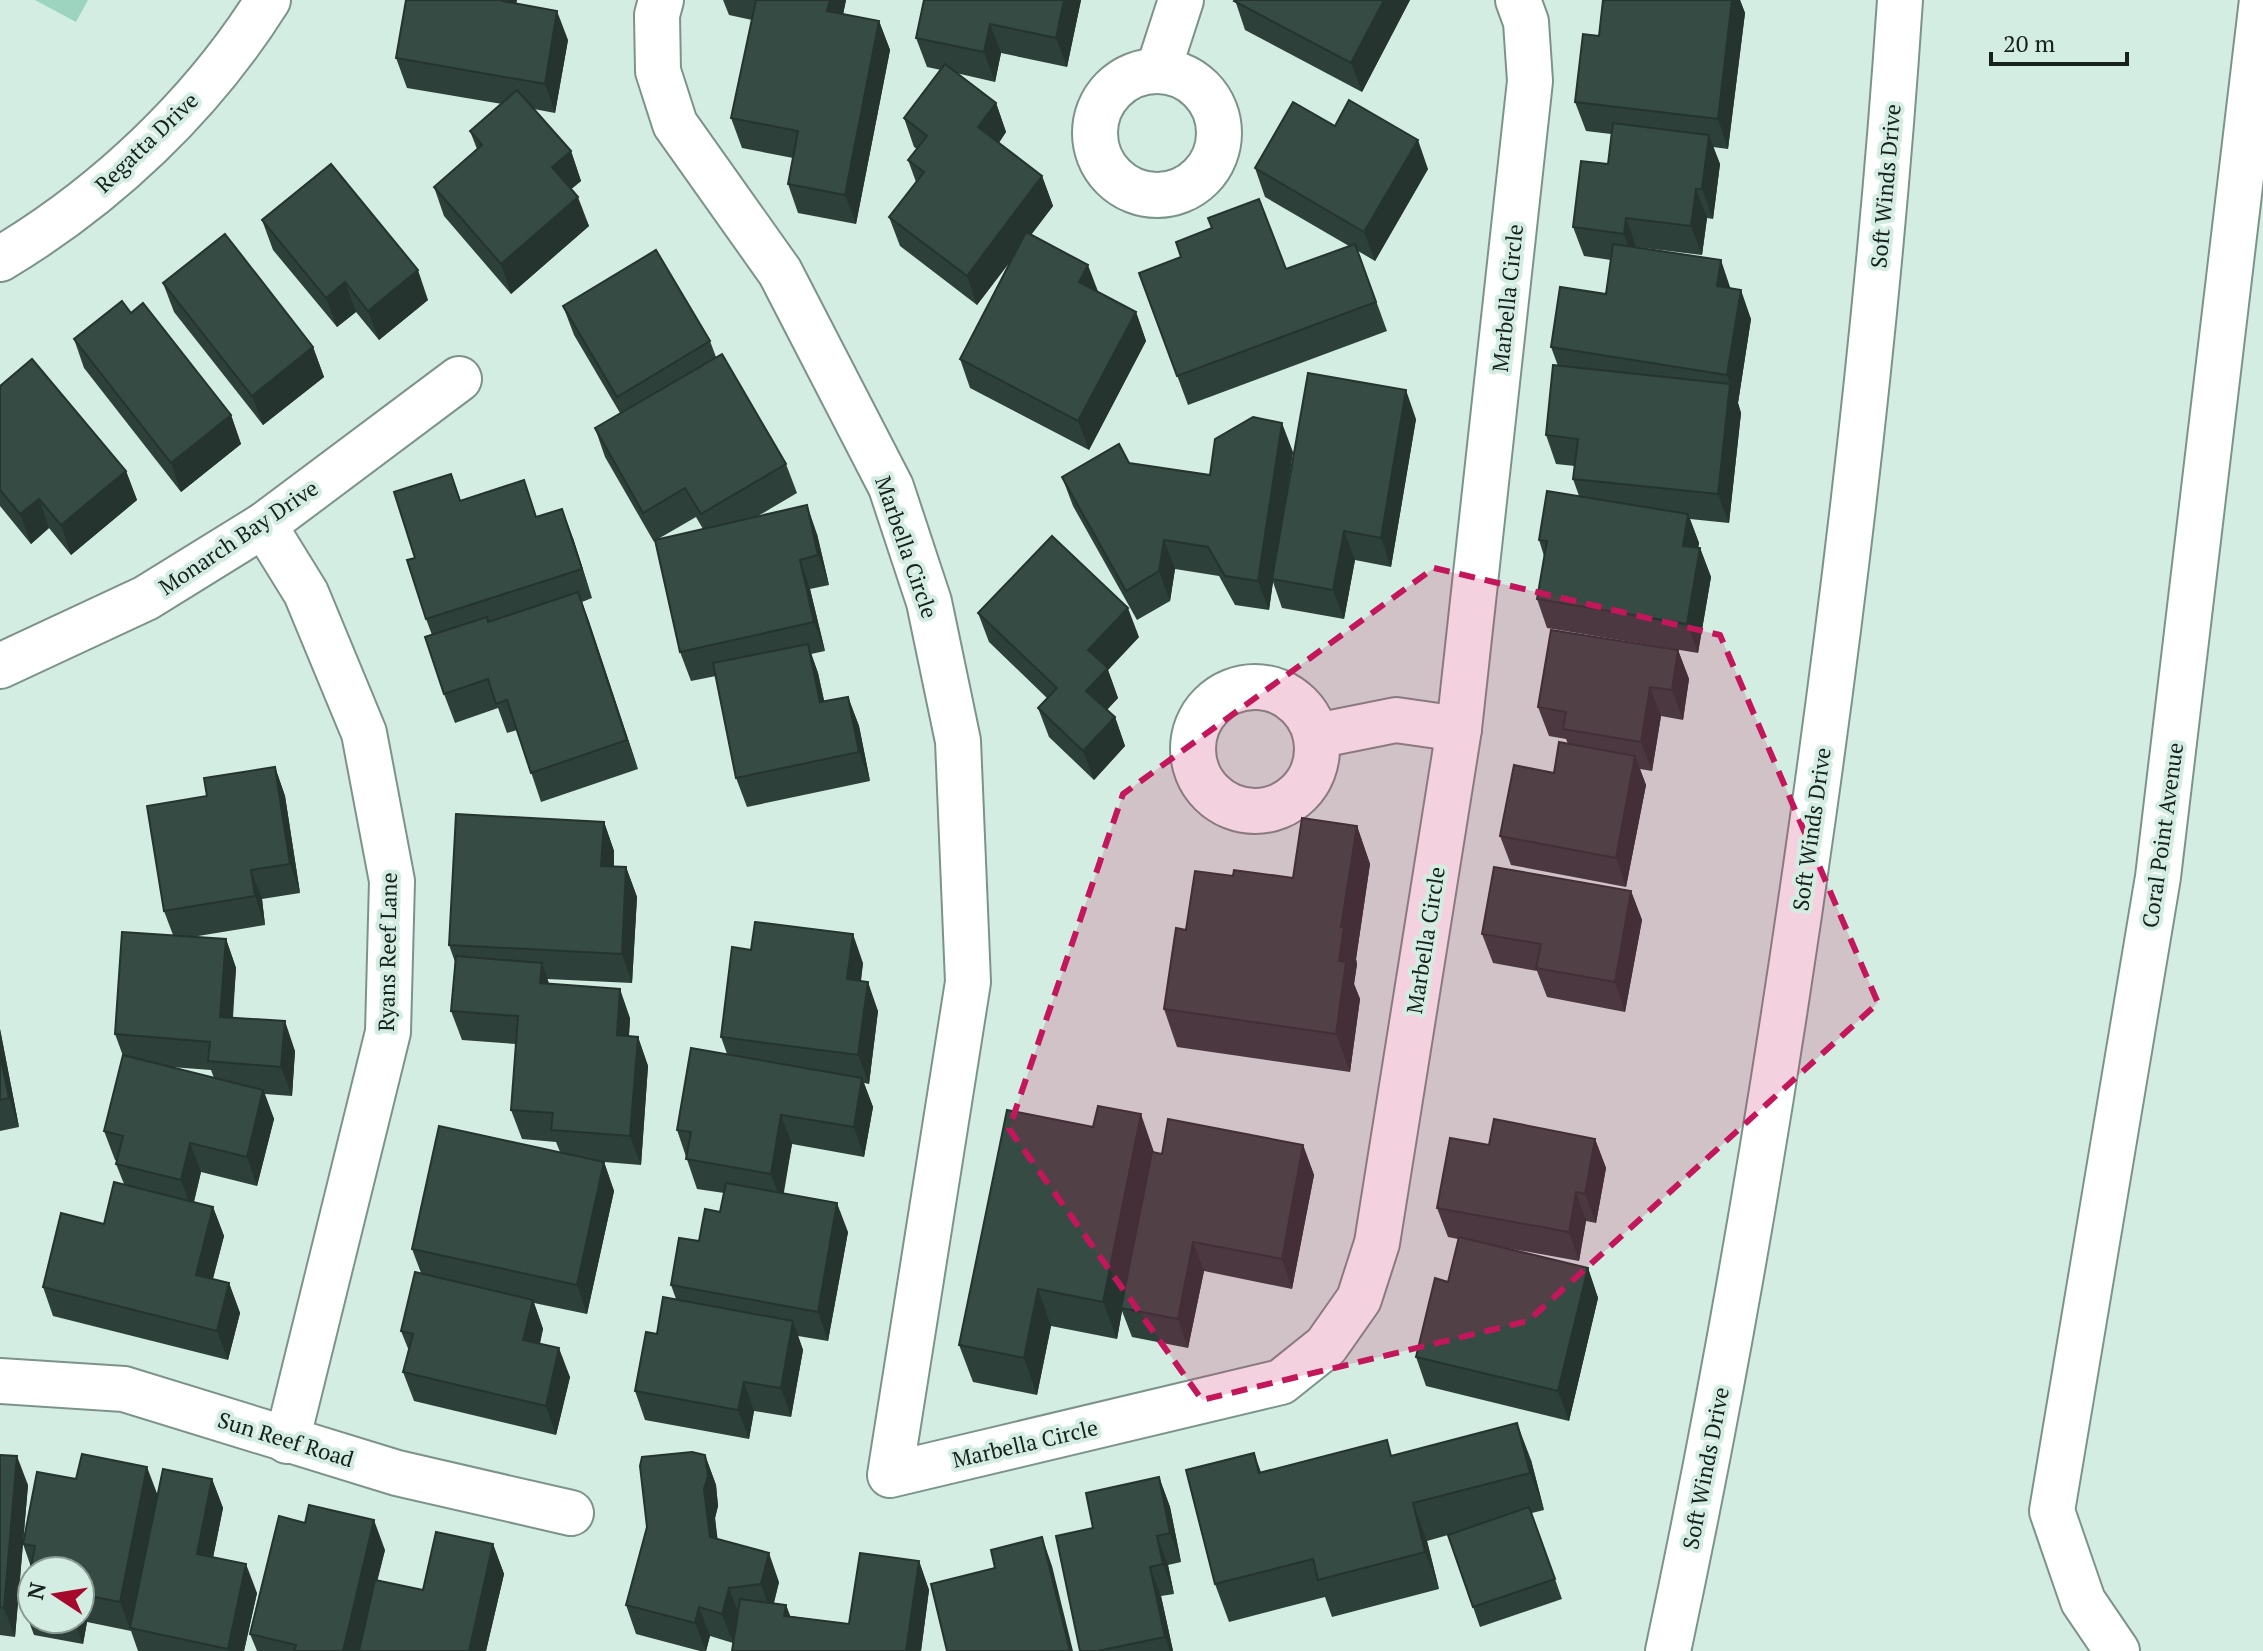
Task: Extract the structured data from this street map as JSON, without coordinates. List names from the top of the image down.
{
  "streets": {
    "street": [
      "Regatta Drive",
      "Soft Winds Drive",
      "Marbella Circle",
      "Monarch Bay Drive",
      "Coral Point Avenue",
      "Ryans Reef Lane",
      "Sun Reef Road"
    ]
  },
  "crossings": [
    ["Monarch Bay Drive", "Ryans Reef Lane"],
    ["Ryans Reef Lane", "Sun Reef Road"]
  ],
  "scale_bar": "20 m",
  "north": "left"
}
